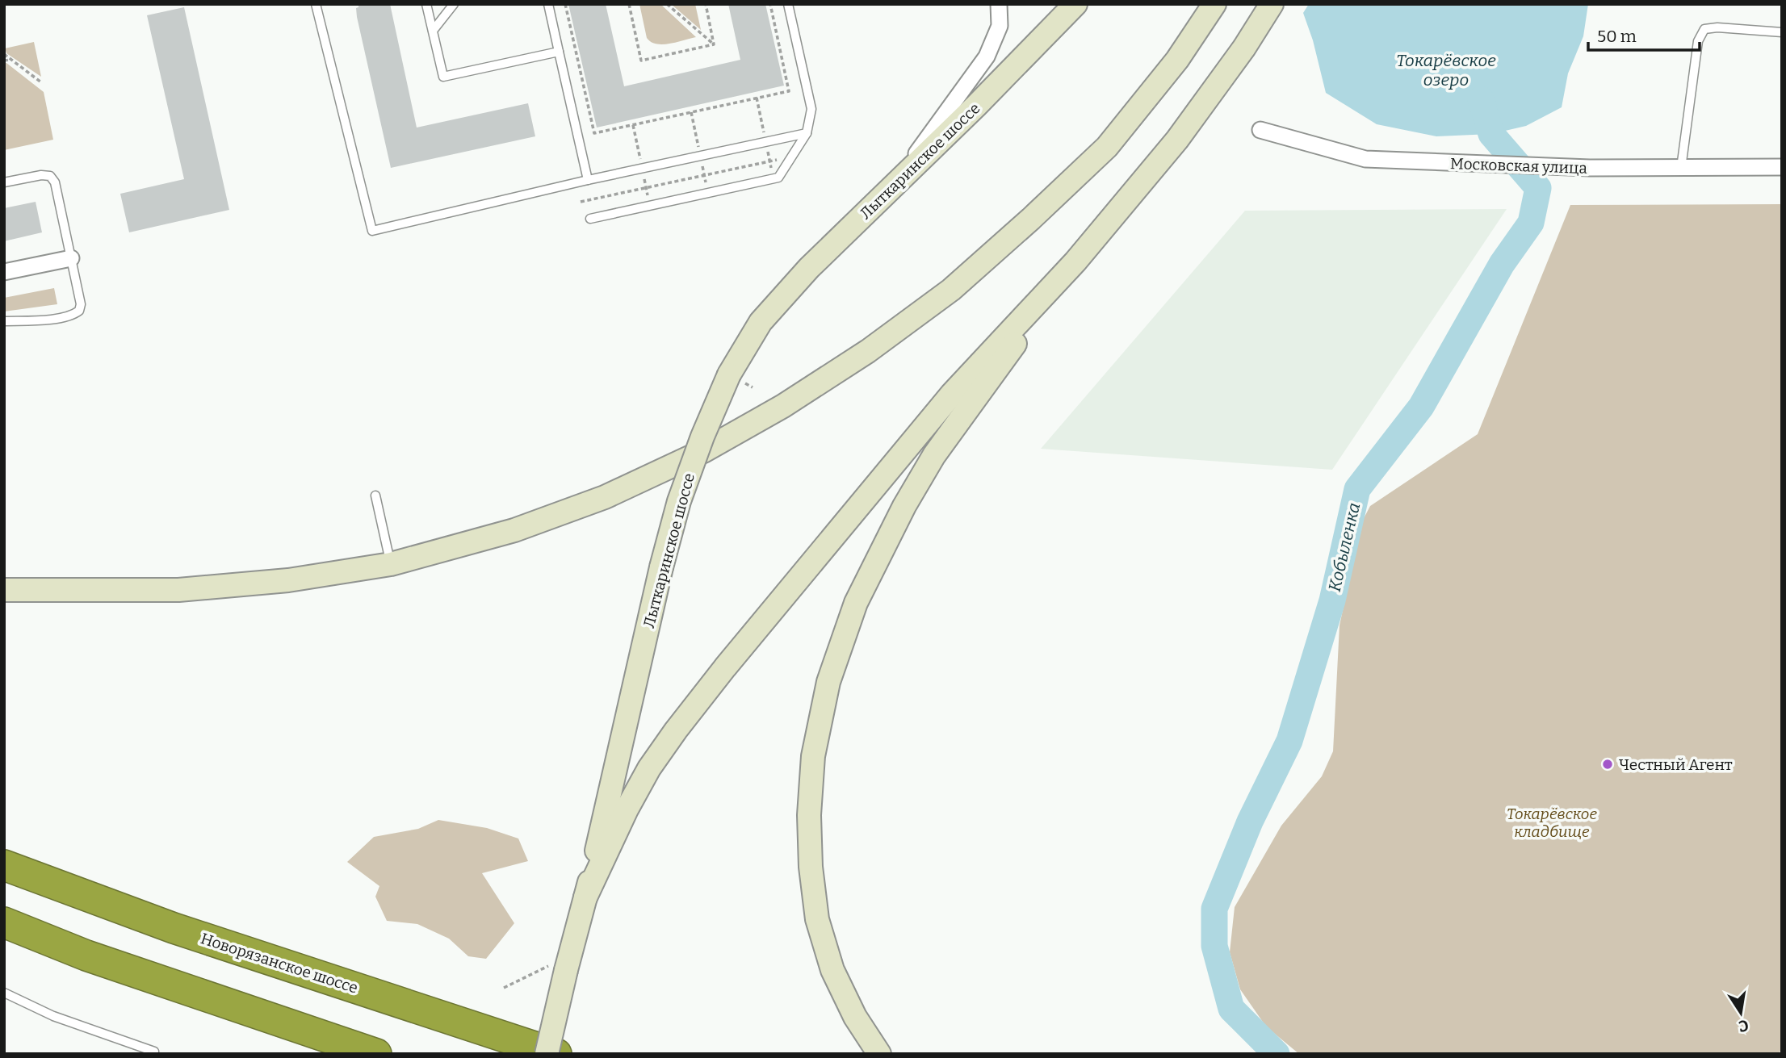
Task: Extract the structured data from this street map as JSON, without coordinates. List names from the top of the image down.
{
  "streets": {
    "highway": ["Новорязанское шоссе"],
    "main road": ["Лыткаринское шоссе"],
    "street": ["Московская улица"]
  },
  "water": ["Токарёвское озеро", "Кобыленка"],
  "parks": ["Токарёвское кладбище"],
  "places": ["Честный Агент"],
  "scale_bar": "50 m",
  "north": "bottom"
}
